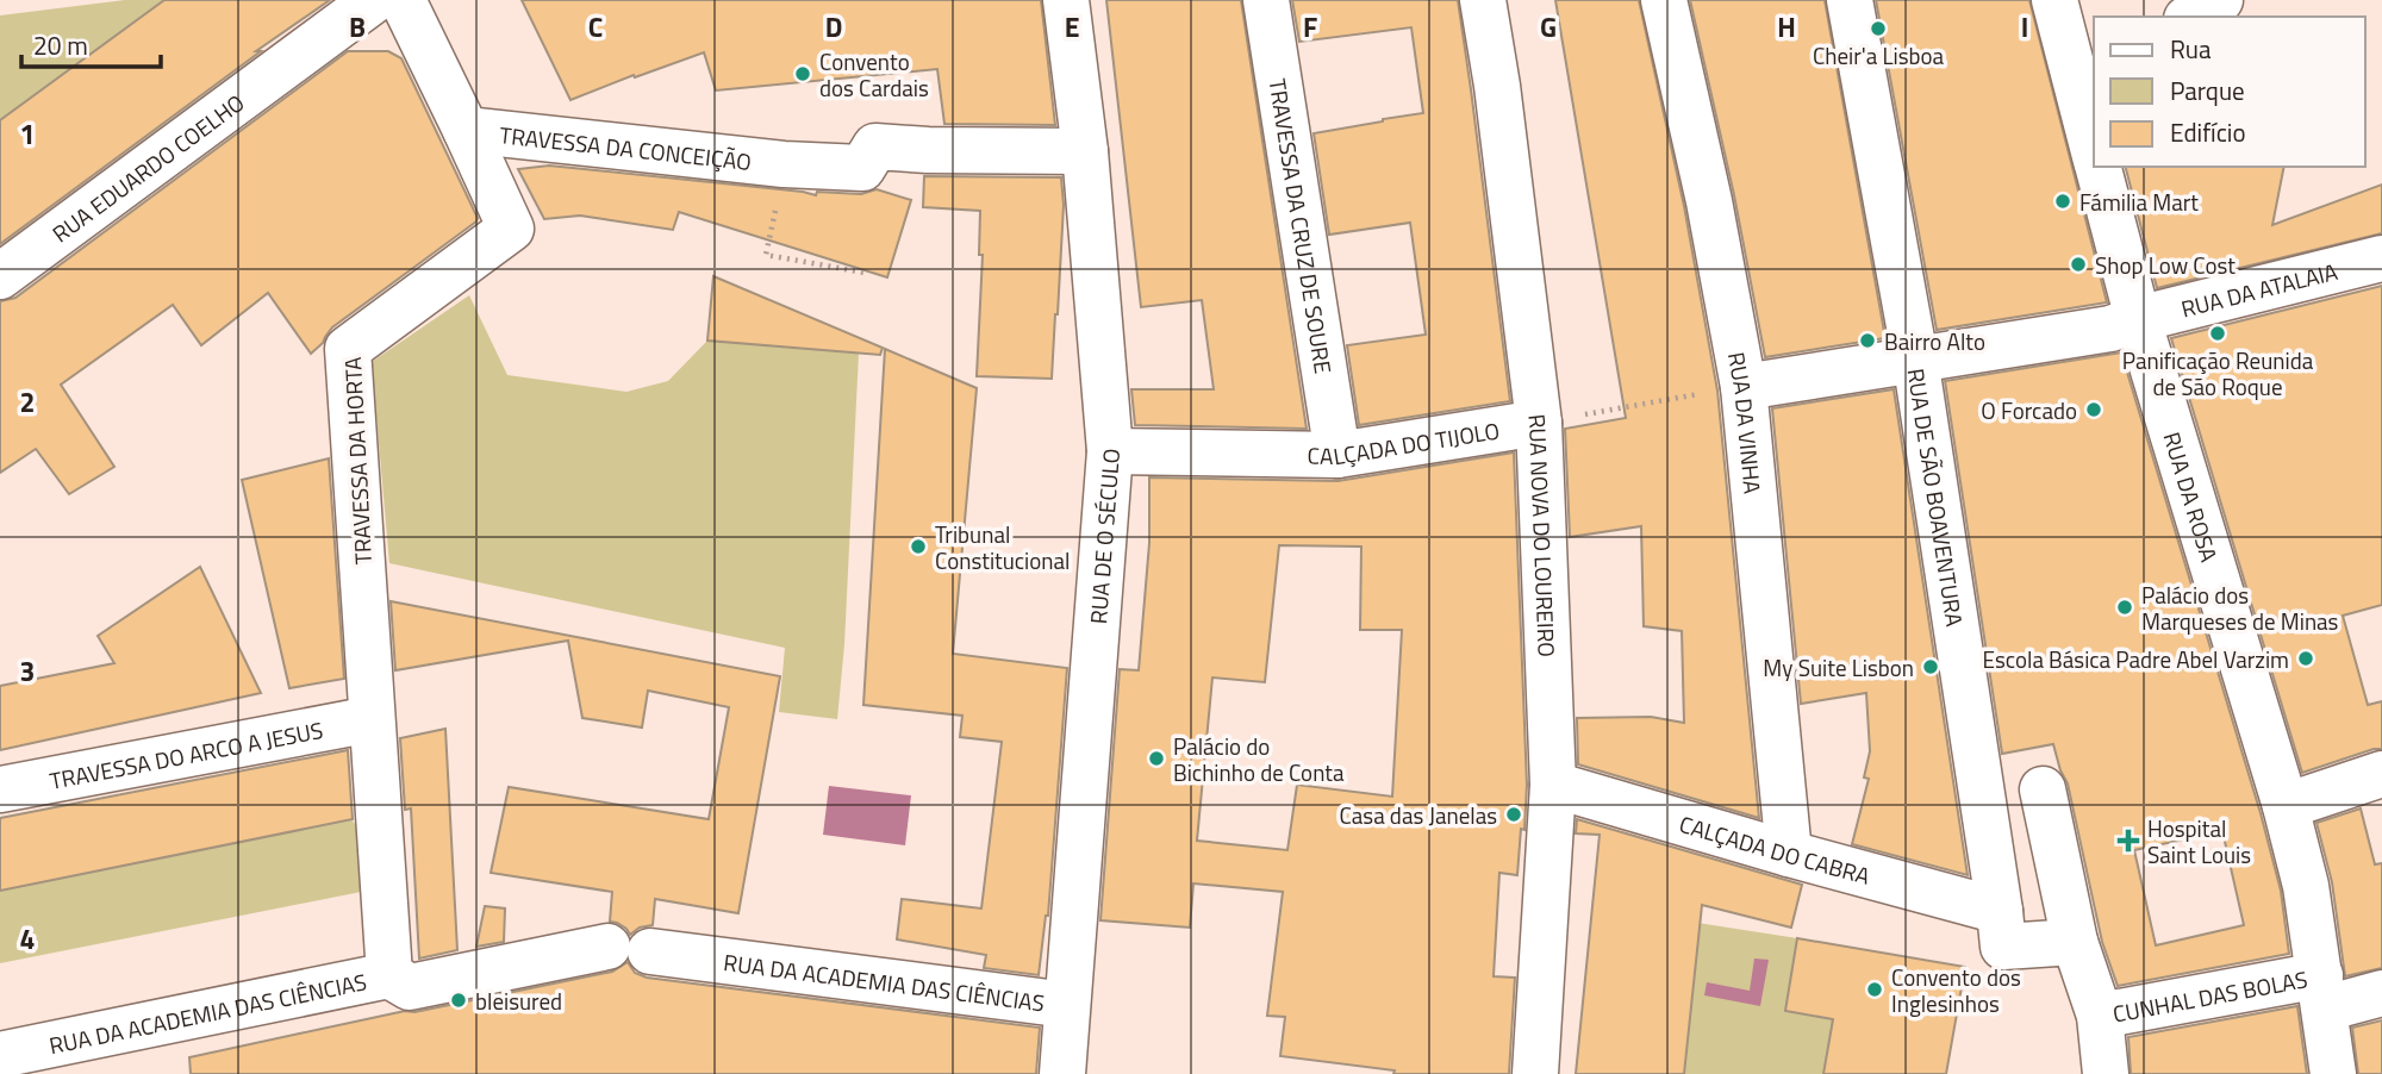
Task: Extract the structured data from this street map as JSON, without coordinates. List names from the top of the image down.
{
  "streets": {
    "street": [
      "TRAVESSA DA CONCEIÇÃO",
      "RUA EDUARDO COELHO",
      "TRAVESSA DA CRUZ DE SOURE",
      "RUA DA ATALAIA",
      "RUA DA VINHA",
      "CALÇADA DO TIJOLO",
      "TRAVESSA DA HORTA",
      "RUA DA ROSA",
      "RUA DE SÃO BOAVENTURA",
      "RUA NOVA DO LOUREIRO",
      "RUA DE O SÉCULO",
      "TRAVESSA DO ARCO A JESUS",
      "CALÇADA DO CABRA",
      "RUA DA ACADEMIA DAS CIÊNCIAS",
      "CUNHAL DAS BOLAS"
    ]
  },
  "crossings": [
    ["TRAVESSA DA CONCEIÇÃO", "TRAVESSA DA HORTA"],
    ["TRAVESSA DA CONCEIÇÃO", "RUA DE O SÉCULO"],
    ["TRAVESSA DA CRUZ DE SOURE", "CALÇADA DO TIJOLO"],
    ["RUA DA ATALAIA", "RUA DA ROSA"],
    ["RUA DA VINHA", "CALÇADA DO CABRA"],
    ["CALÇADA DO TIJOLO", "RUA NOVA DO LOUREIRO"],
    ["CALÇADA DO TIJOLO", "RUA DE O SÉCULO"],
    ["TRAVESSA DA HORTA", "TRAVESSA DO ARCO A JESUS"],
    ["TRAVESSA DA HORTA", "RUA DA ACADEMIA DAS CIÊNCIAS"],
    ["RUA DA ROSA", "CUNHAL DAS BOLAS"],
    ["RUA DE SÃO BOAVENTURA", "CALÇADA DO CABRA"],
    ["RUA NOVA DO LOUREIRO", "CALÇADA DO CABRA"],
    ["RUA DE O SÉCULO", "RUA DA ACADEMIA DAS CIÊNCIAS"]
  ],
  "places": {
    "other": [
      "Cheir'a Lisboa",
      "Convento dos Cardais",
      "Fámilia Mart",
      "Shop Low Cost",
      "Panificação Reunida de São Roque",
      "Bairro Alto",
      "O Forcado",
      "Tribunal Constitucional",
      "Palácio dos Marqueses de Minas",
      "Escola Básica Padre Abel Varzim",
      "My Suite Lisbon",
      "Palácio do Bichinho de Conta",
      "Casa das Janelas",
      "Convento dos Inglesinhos",
      "bleisured"
    ],
    "health": ["Hospital Saint Louis"]
  },
  "legend": ["Rua", "Parque", "Edifício"],
  "scale_bar": "20 m",
  "grid": {
    "columns": [
      "B",
      "C",
      "D",
      "E",
      "F",
      "G",
      "H",
      "I"
    ],
    "rows": [
      "1",
      "2",
      "3",
      "4"
    ]
  }
}
